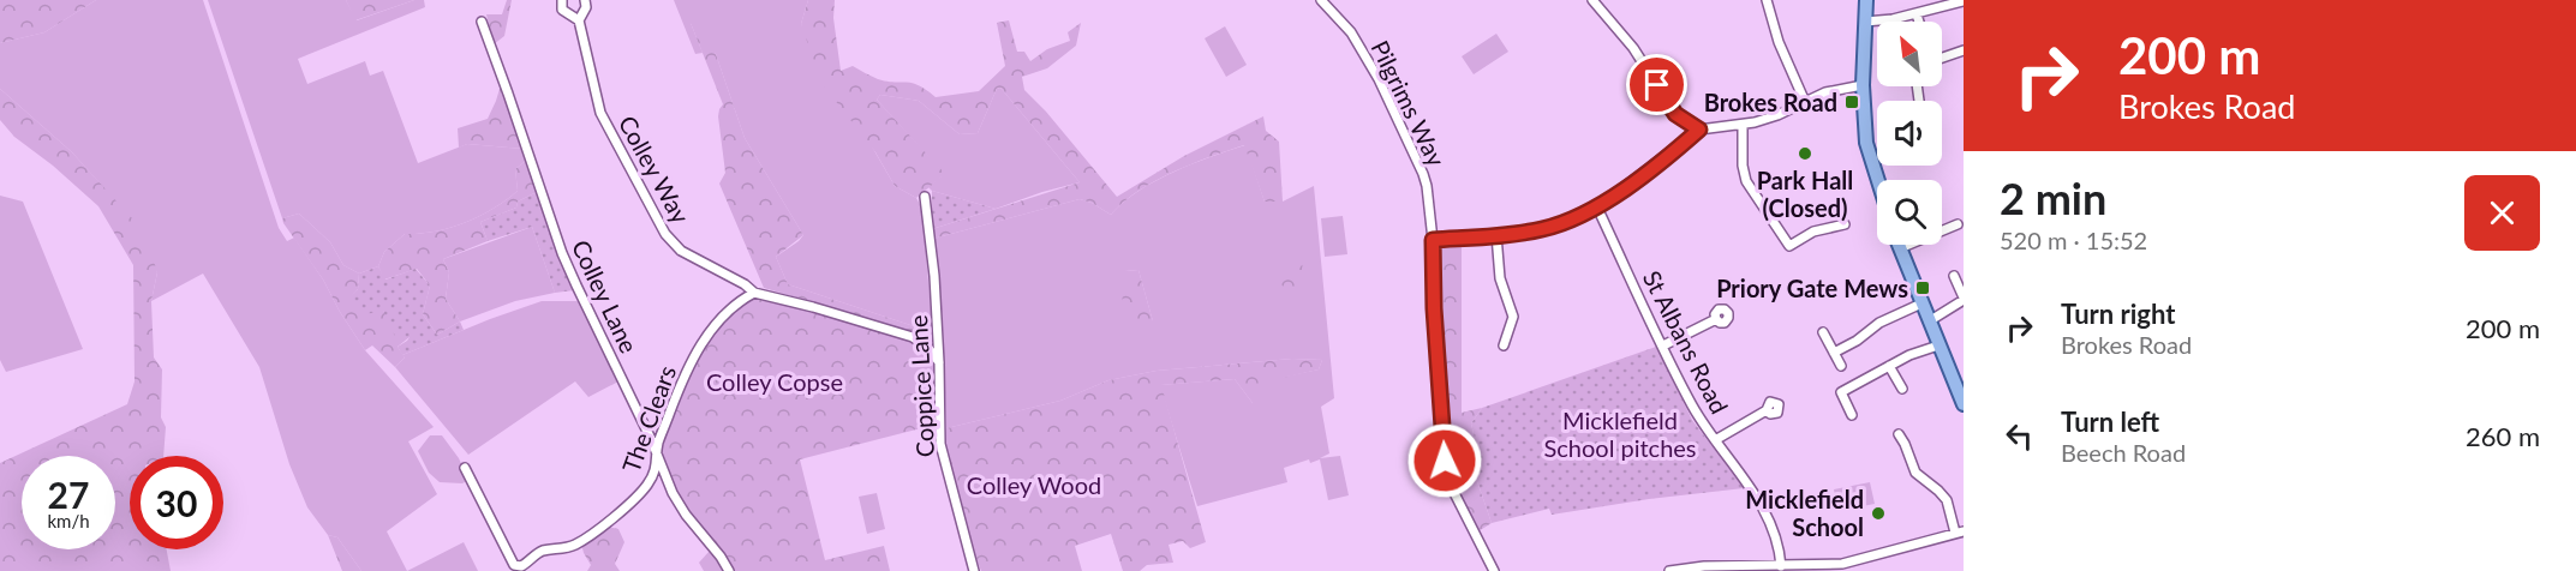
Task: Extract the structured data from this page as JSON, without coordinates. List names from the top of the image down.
{
  "streets": {
    "street": [
      "Pilgrims Way",
      "Colley Way",
      "Colley Lane",
      "St Albans Road",
      "Coppice Lane",
      "The Clears"
    ]
  },
  "crossings": [
    ["Colley Way", "The Clears"],
    ["Colley Lane", "The Clears"]
  ],
  "parks": ["Colley Copse", "Micklefield School pitches", "Colley Wood"],
  "places": {
    "transit": ["Brokes Road", "Priory Gate Mews"],
    "other": ["Park Hall (Closed)", "Micklefield School"]
  },
  "north": "top left",
  "page": {
    "turn": ["200 m", "Brokes Road"],
    "heading": ["2 min", "520 m · 15:52"],
    "list": [
      {
        "name": "Turn right",
        "note": "Brokes Road",
        "value": "200 m"
      },
      {
        "name": "Turn left",
        "note": "Beech Road",
        "value": "260 m"
      }
    ],
    "speed": "27 km/h",
    "limit": "30"
  }
}
